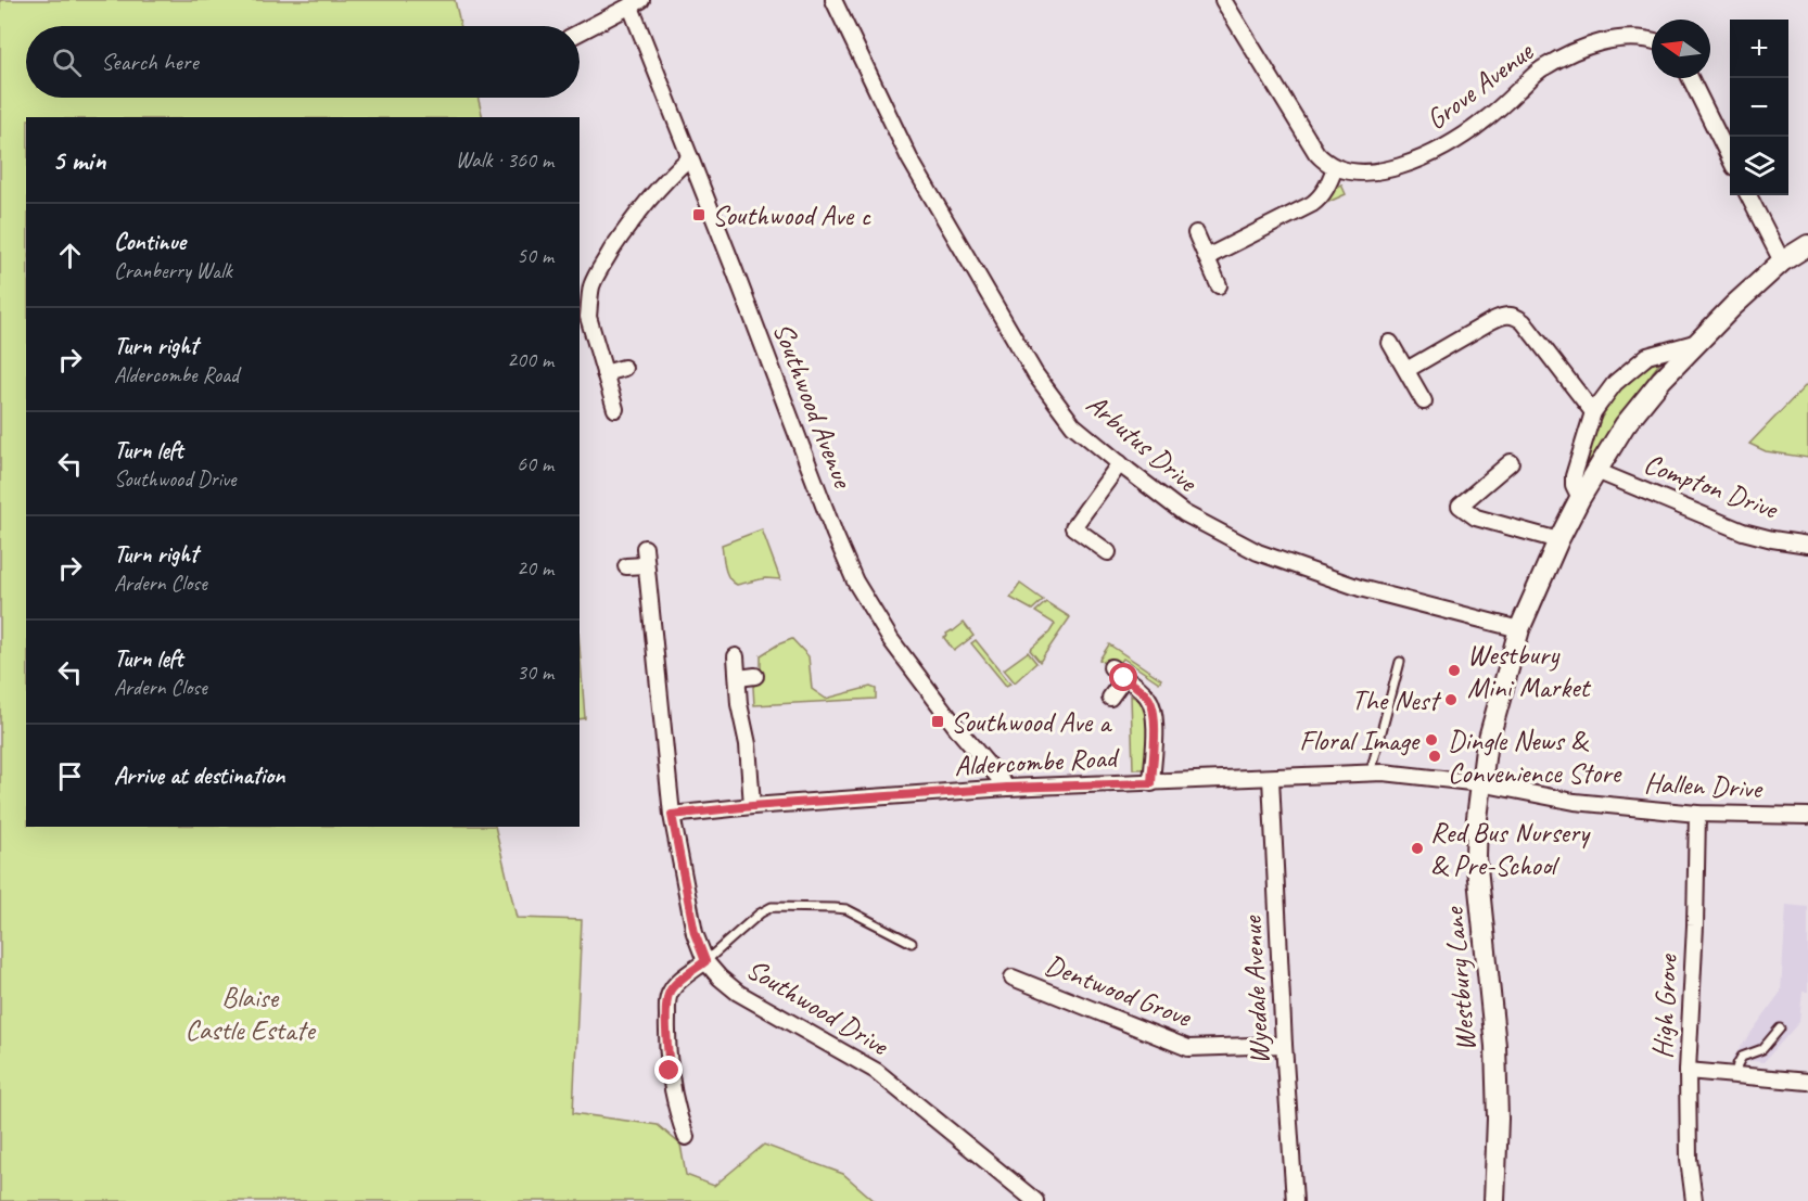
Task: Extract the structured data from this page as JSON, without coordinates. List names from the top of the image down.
{
  "streets": {
    "street": [
      "Grove Avenue",
      "Southwood Avenue",
      "Arbutus Drive",
      "Compton Drive",
      "Aldercombe Road",
      "Hallen Drive",
      "Westbury Lane",
      "Dentwood Grove",
      "Wyedale Avenue",
      "Southwood Drive",
      "High Grove"
    ]
  },
  "crossings": [
    ["Southwood Avenue", "Aldercombe Road"],
    ["Arbutus Drive", "Westbury Lane"],
    ["Compton Drive", "Westbury Lane"],
    ["Aldercombe Road", "Hallen Drive"],
    ["Aldercombe Road", "Westbury Lane"],
    ["Aldercombe Road", "Wyedale Avenue"],
    ["Aldercombe Road", "Southwood Drive"],
    ["Hallen Drive", "Westbury Lane"],
    ["Hallen Drive", "High Grove"],
    ["Dentwood Grove", "Wyedale Avenue"]
  ],
  "parks": ["Blaise Castle Estate"],
  "places": {
    "transit": ["Southwood Ave c", "Southwood Ave a"],
    "other": [
      "Westbury Mini Market",
      "The Nest",
      "Floral Image",
      "Dingle News & Convenience Store",
      "Red Bus Nursery & Pre-School"
    ]
  },
  "north": "left",
  "page": {
    "map_buttons": ["+", "−"],
    "search": "Search here",
    "heading": ["5 min", "Walk · 360 m"],
    "list": [
      ["Continue", "Cranberry Walk", "50 m"],
      ["Turn right", "Aldercombe Road", "200 m"],
      ["Turn left", "Southwood Drive", "60 m"],
      ["Turn right", "Ardern Close", "20 m"],
      ["Turn left", "Ardern Close", "30 m"],
      "Arrive at destination"
    ]
  }
}
